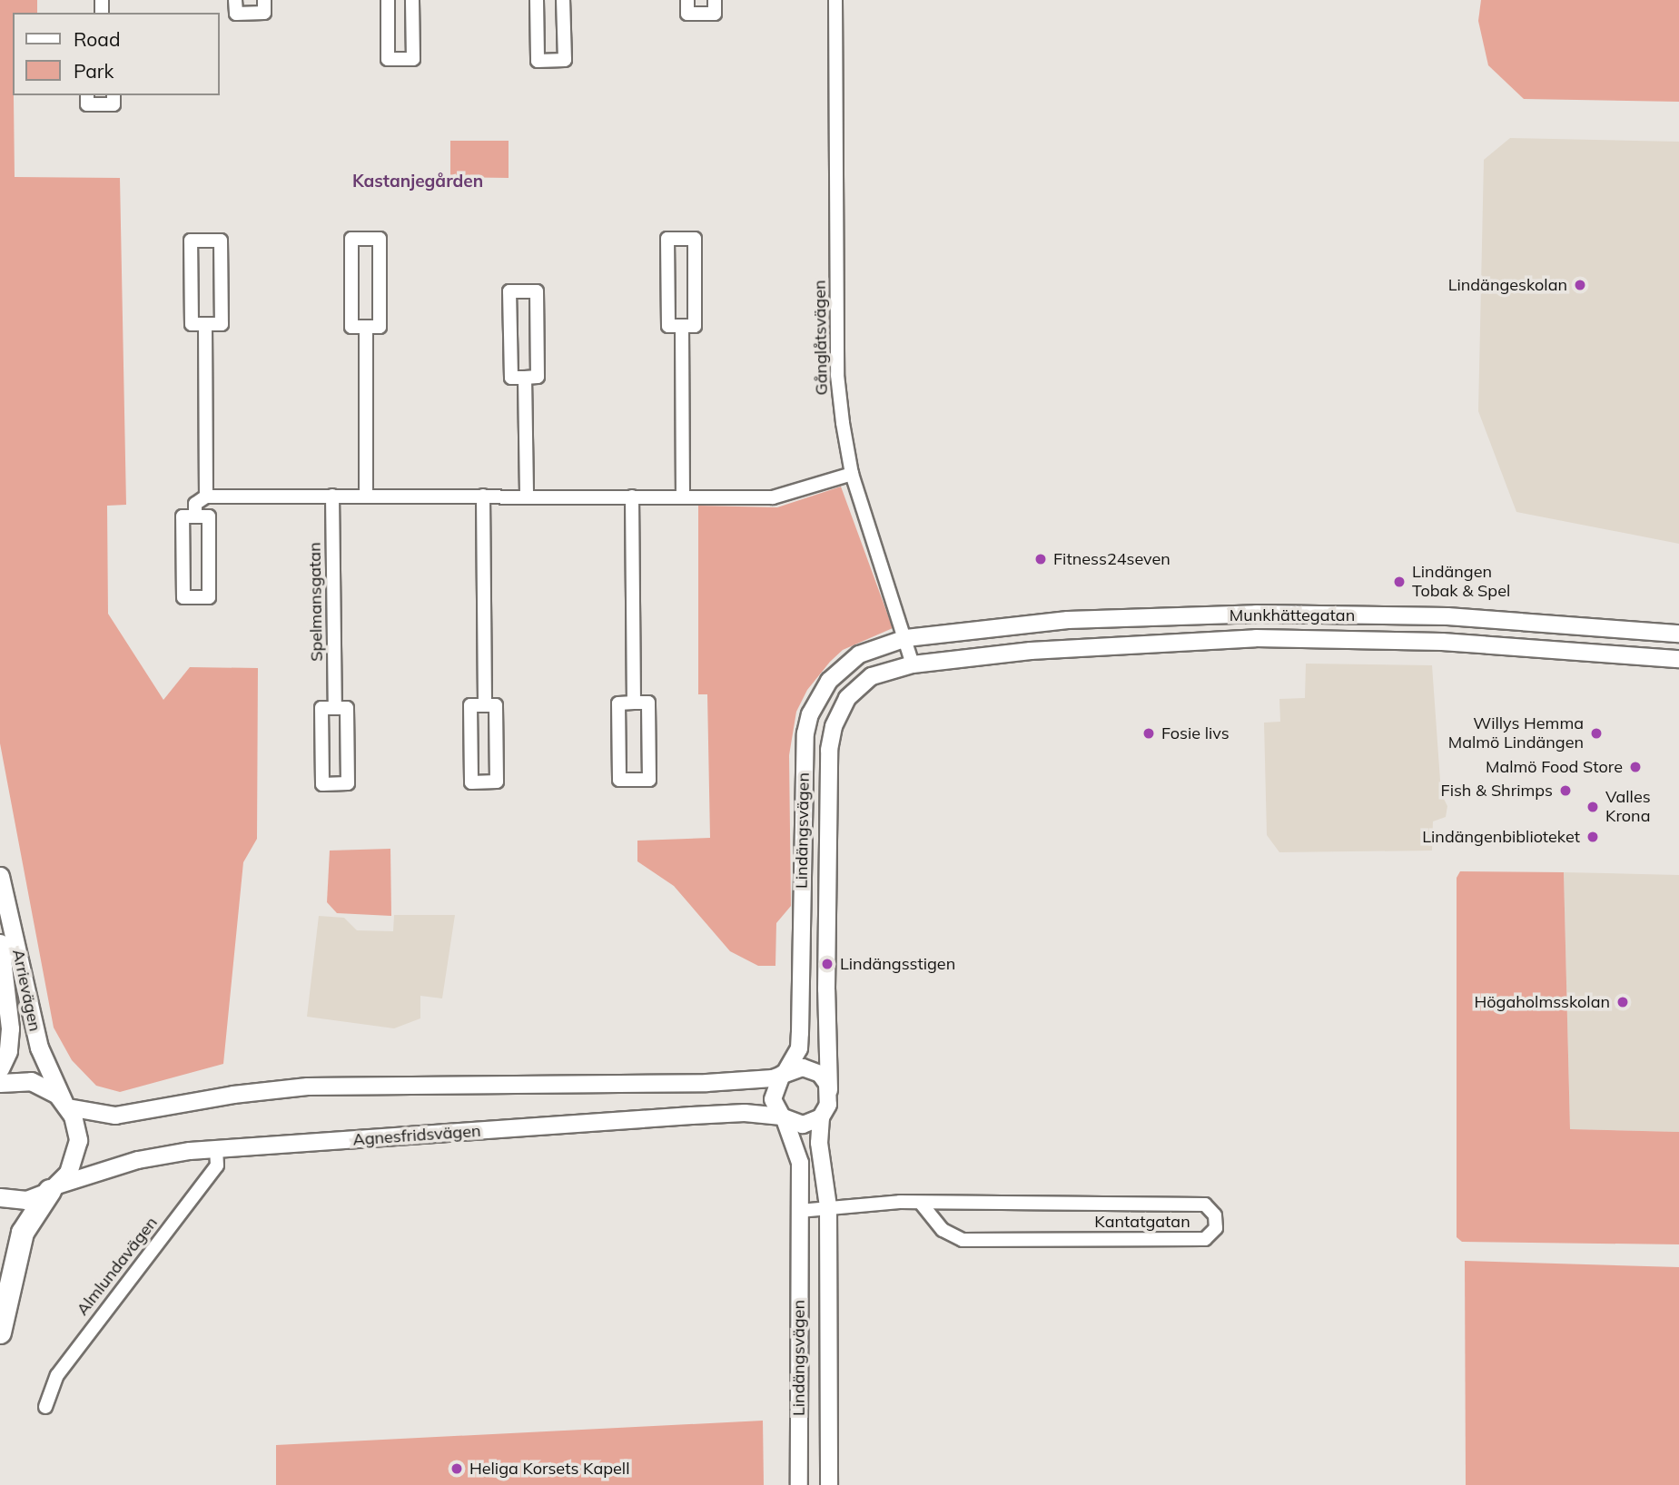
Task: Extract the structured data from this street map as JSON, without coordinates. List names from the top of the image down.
{
  "streets": {
    "main road": ["Arrievägen"],
    "street": [
      "Gånglåtsvägen",
      "Spelmansgatan",
      "Munkhättegatan",
      "Lindängsvägen",
      "Agnesfridsvägen",
      "Kantatgatan",
      "Almlundavägen"
    ]
  },
  "crossings": [
    ["Gånglåtsvägen", "Munkhättegatan"],
    ["Gånglåtsvägen", "Lindängsvägen"],
    ["Munkhättegatan", "Lindängsvägen"],
    ["Lindängsvägen", "Agnesfridsvägen"],
    ["Lindängsvägen", "Kantatgatan"],
    ["Arrievägen", "Agnesfridsvägen"],
    ["Agnesfridsvägen", "Almlundavägen"]
  ],
  "districts": ["Kastanjegården"],
  "places": [
    "Lindängeskolan",
    "Fitness24seven",
    "Lindängen Tobak & Spel",
    "Fosie livs",
    "Willys Hemma Malmö Lindängen",
    "Malmö Food Store",
    "Fish & Shrimps",
    "Valles Krona",
    "Lindängenbiblioteket",
    "Lindängsstigen",
    "Högaholmsskolan",
    "Heliga Korsets Kapell"
  ],
  "legend": ["Road", "Park"]
}
